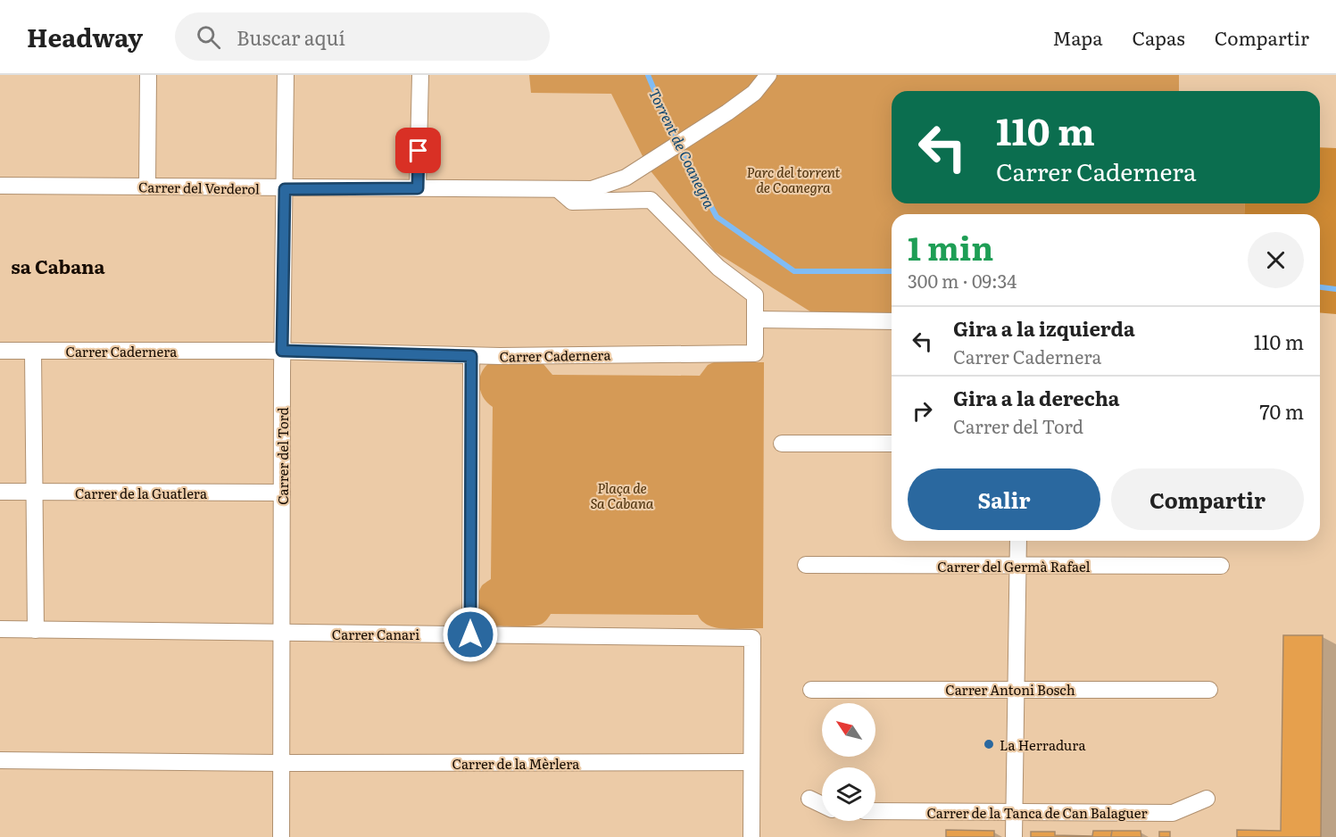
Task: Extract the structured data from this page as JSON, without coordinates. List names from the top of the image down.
{
  "streets": {
    "street": [
      "Carrer del Verderol",
      "Carrer Cadernera",
      "Carrer del Tord",
      "Carrer de la Guatlera",
      "Carrer del Germà Rafael",
      "Carrer Canari",
      "Carrer Antoni Bosch",
      "Carrer de la Mèrlera",
      "Carrer de la Tanca de Can Balaguer"
    ]
  },
  "crossings": [
    ["Carrer del Verderol", "Carrer del Tord"],
    ["Carrer Cadernera", "Carrer del Tord"],
    ["Carrer del Tord", "Carrer de la Guatlera"],
    ["Carrer del Tord", "Carrer Canari"],
    ["Carrer del Tord", "Carrer de la Mèrlera"],
    ["Carrer Canari", "Carrer de la Mèrlera"]
  ],
  "districts": ["sa Cabana"],
  "water": ["Torrent de Coanegra"],
  "parks": ["Parc del torrent de Coanegra", "Plaça de Sa Cabana"],
  "places": ["La Herradura"],
  "north": "top left",
  "page": {
    "header": "Headway",
    "search": "Buscar aquí",
    "nav": ["Mapa", "Capas", "Compartir"],
    "turn": ["110 m", "Carrer Cadernera"],
    "heading": ["1 min", "300 m · 09:34"],
    "list": [
      {
        "name": "Gira a la izquierda",
        "note": "Carrer Cadernera",
        "value": "110 m"
      },
      {
        "name": "Gira a la derecha",
        "note": "Carrer del Tord",
        "value": "70 m"
      }
    ],
    "buttons": ["Salir", "Compartir"]
  }
}
